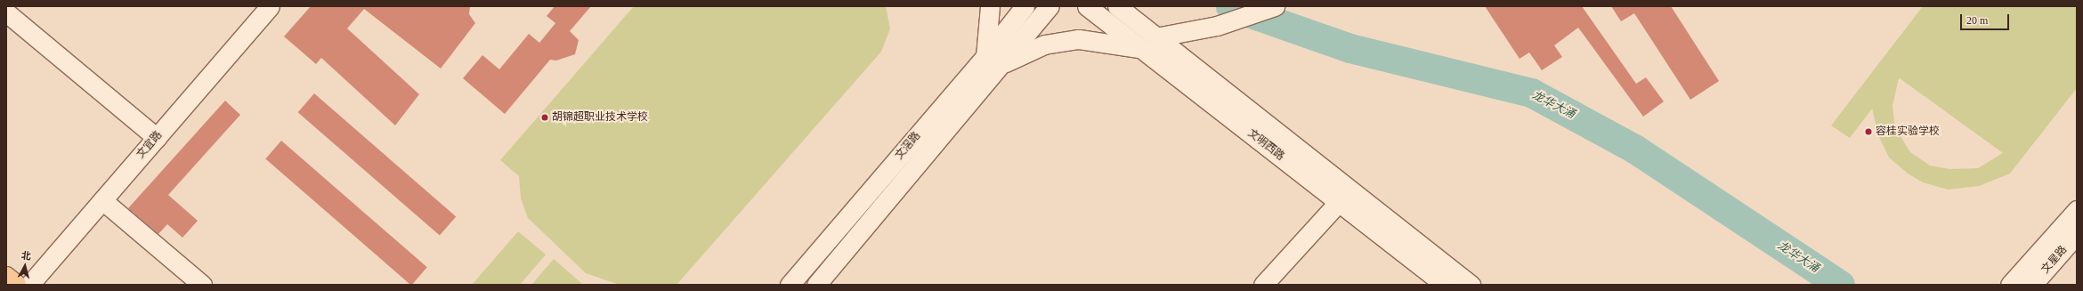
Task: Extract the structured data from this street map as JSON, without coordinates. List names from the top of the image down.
{
  "streets": {
    "street": [
      "文宜路",
      "文明西路",
      "文滘路",
      "文星路"
    ]
  },
  "water": ["龙华大涌"],
  "places": ["胡锦超职业技术学校", "容桂实验学校"],
  "scale_bar": "20 m",
  "north": "top"
}
